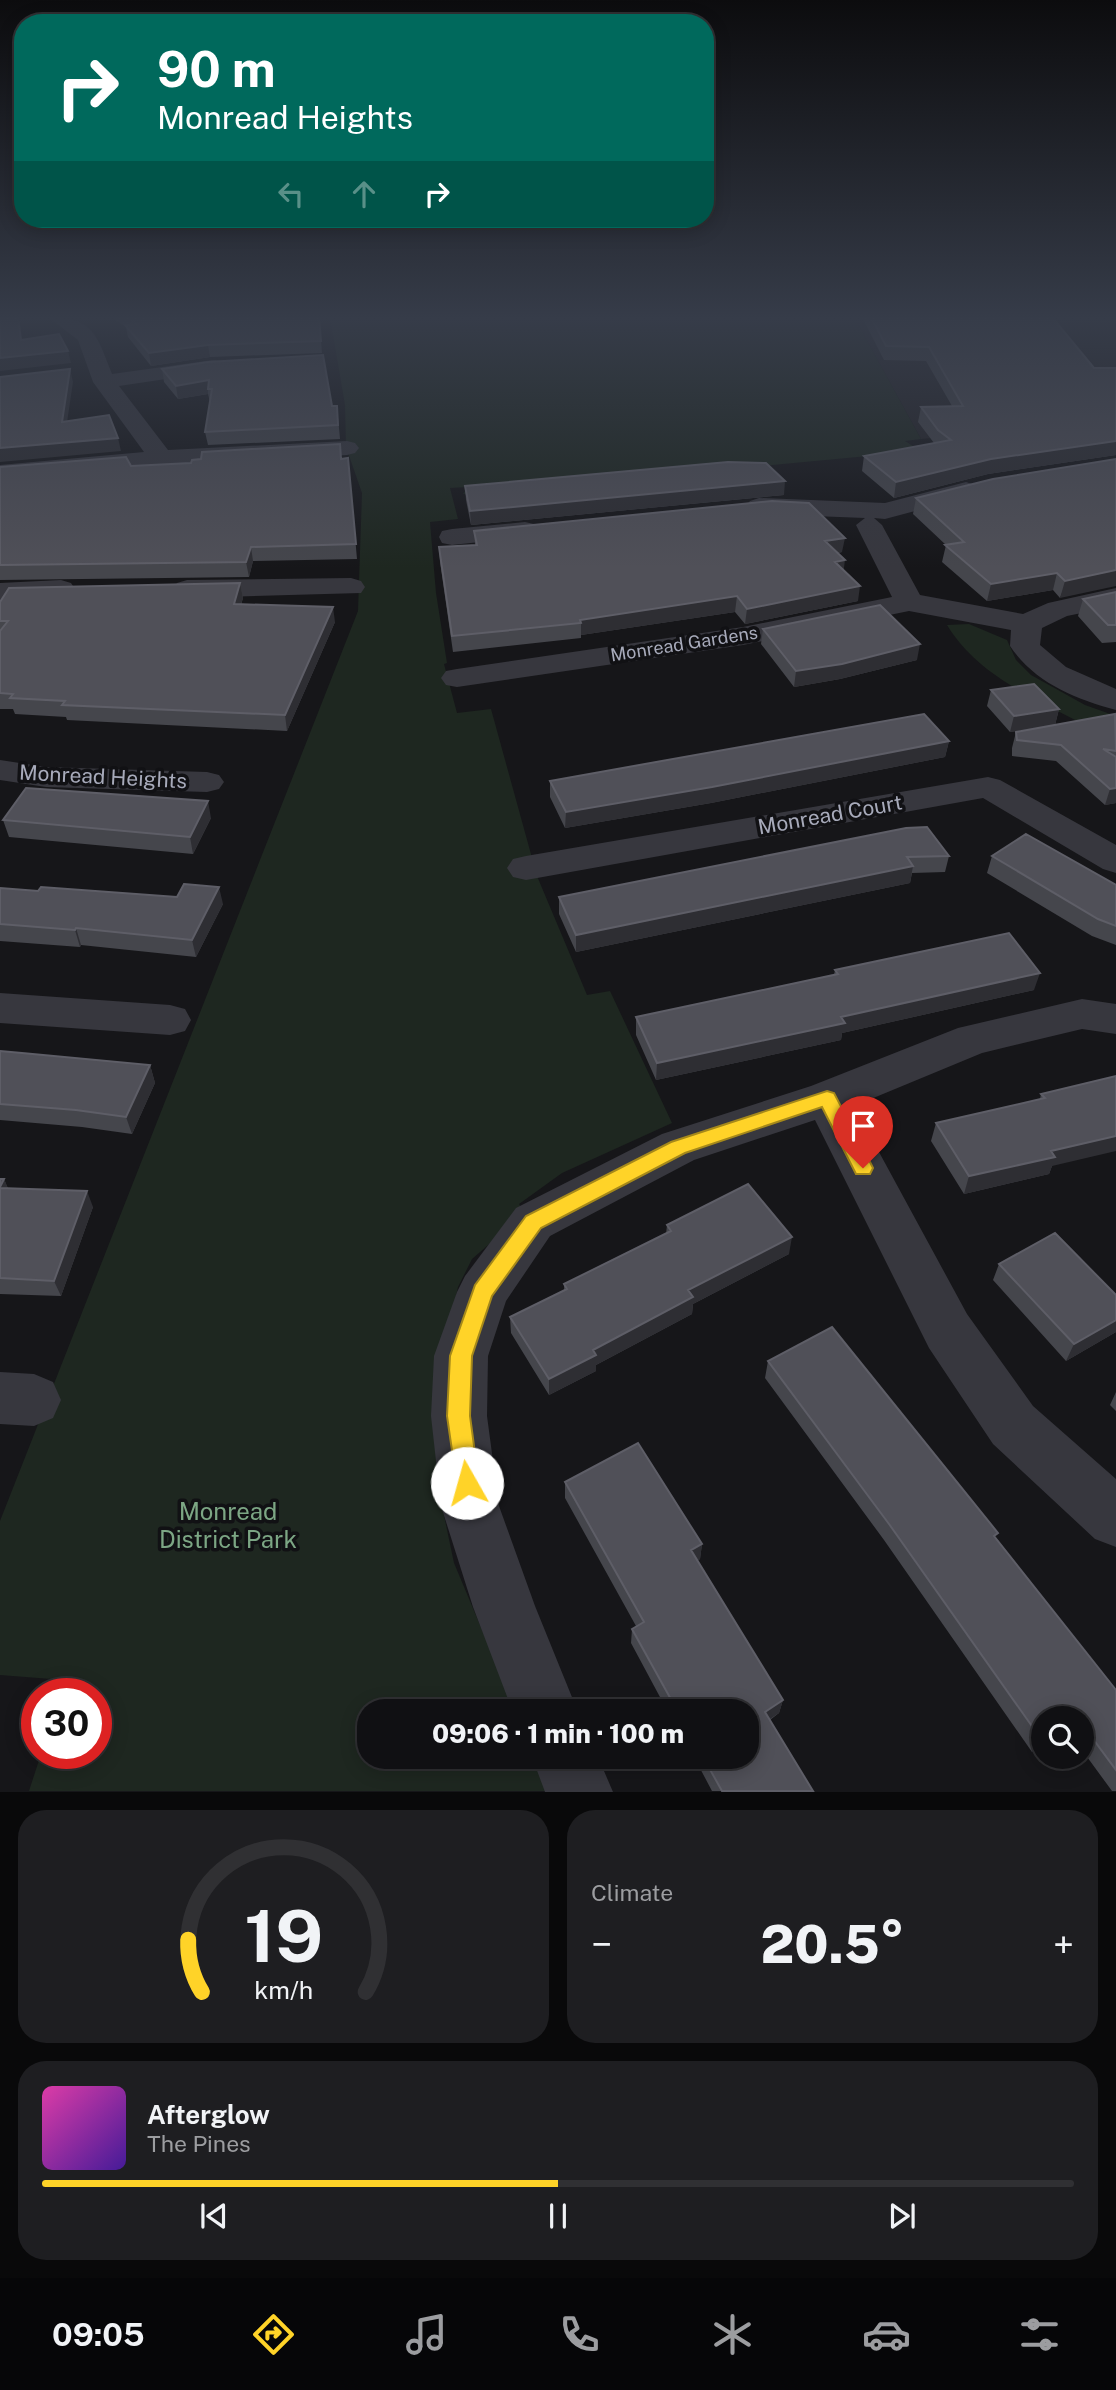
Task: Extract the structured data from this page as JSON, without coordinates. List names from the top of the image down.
{
  "streets": {
    "street": ["Monread Gardens", "Monread Heights", "Monread Court"]
  },
  "parks": ["Monread District Park"],
  "page": {
    "turn": ["90 m", "Monread Heights"],
    "limit": "30",
    "trip": "09:06 · 1 min · 100 m",
    "tile": "Climate",
    "heat": ["−", "20.5°", "+"],
    "song": ["Afterglow", "The Pines"],
    "tabs": "09:05",
    "gauge": ["19", "km/h"]
  }
}
